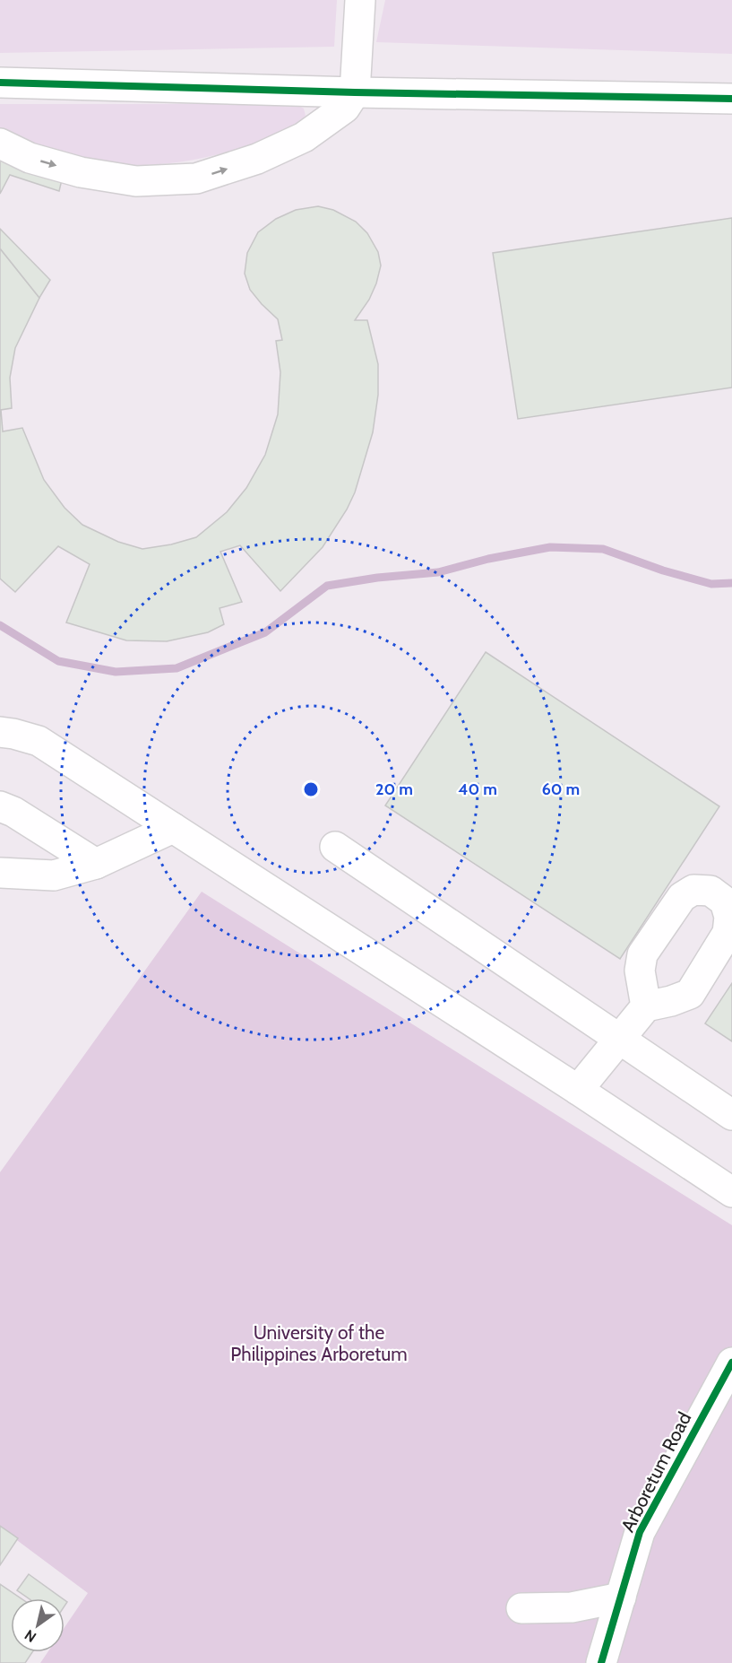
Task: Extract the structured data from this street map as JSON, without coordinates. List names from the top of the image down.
{
  "streets": {
    "street": ["Arboretum Road"]
  },
  "parks": ["University of the Philippines Arboretum"],
  "north": "bottom left",
  "rings": ["20 m", "40 m", "60 m"]
}
